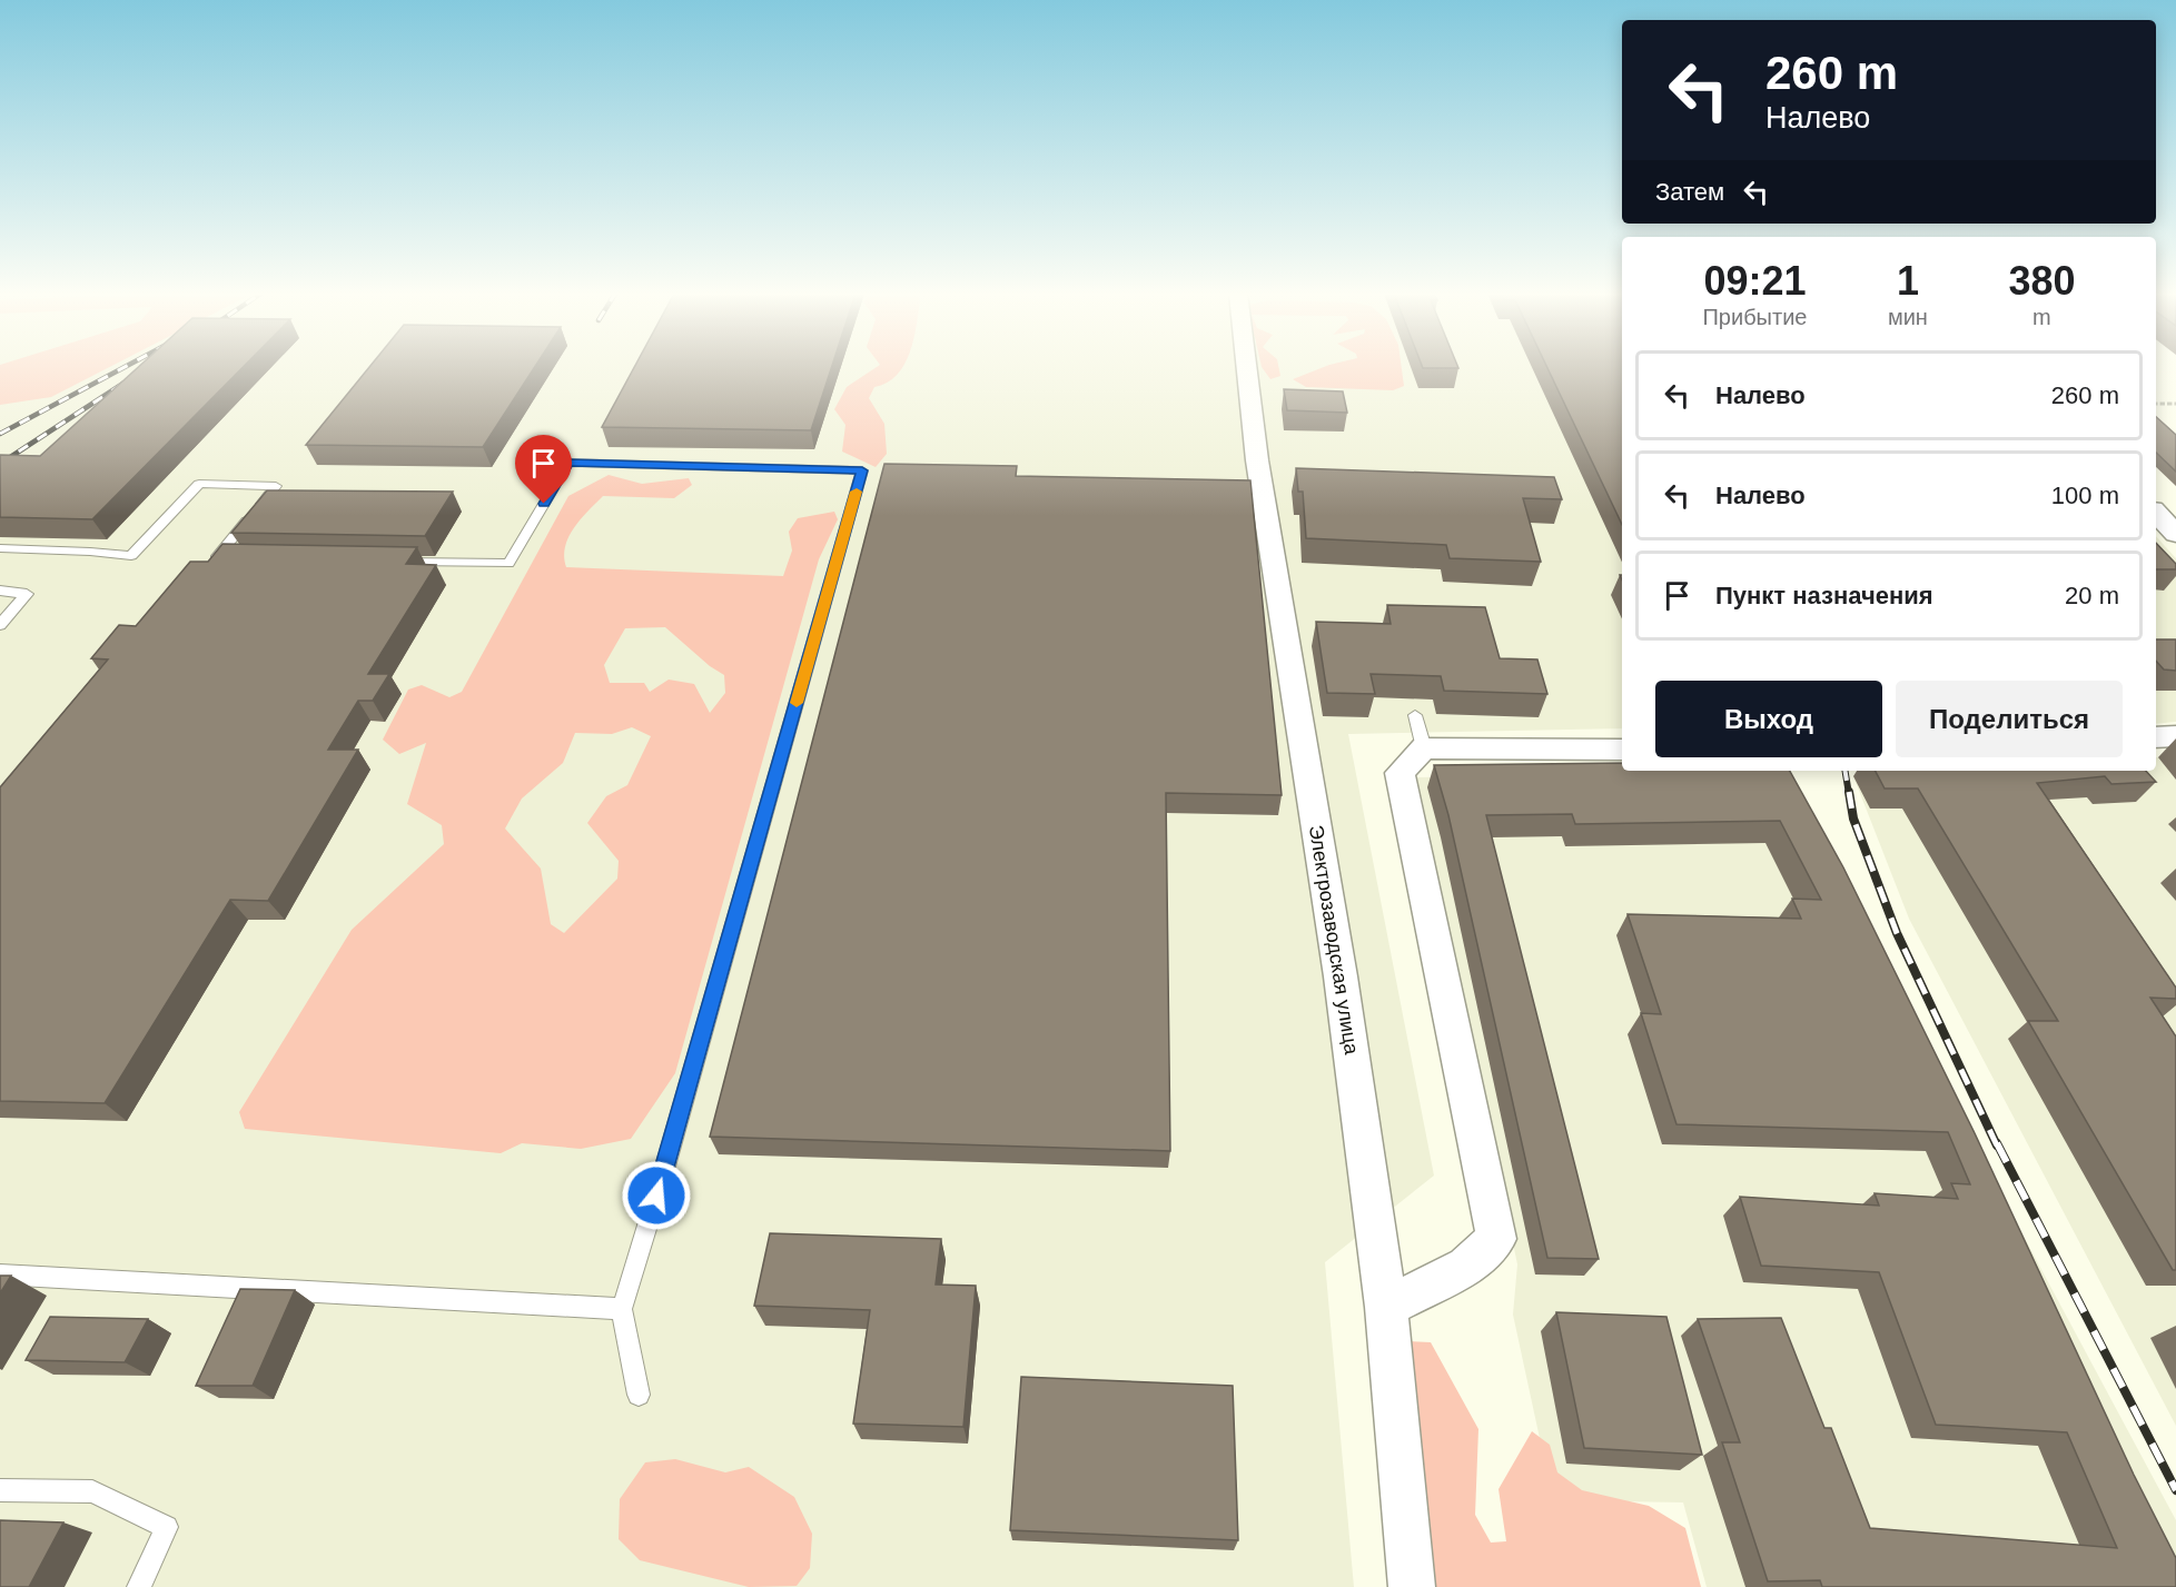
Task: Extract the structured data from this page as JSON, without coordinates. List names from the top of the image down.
{
  "streets": {
    "street": ["Электрозаводская улица"]
  },
  "page": {
    "turn": ["260 m", "Налево"],
    "then": "Затем",
    "eta": [
      "09:21",
      "Прибытие",
      "1",
      "мин",
      "380",
      "m"
    ],
    "list": [
      {
        "name": "Налево",
        "value": "260 m"
      },
      {
        "name": "Налево",
        "value": "100 m"
      },
      {
        "name": "Пункт назначения",
        "value": "20 m"
      }
    ],
    "buttons": ["Выход", "Поделиться"]
  }
}
